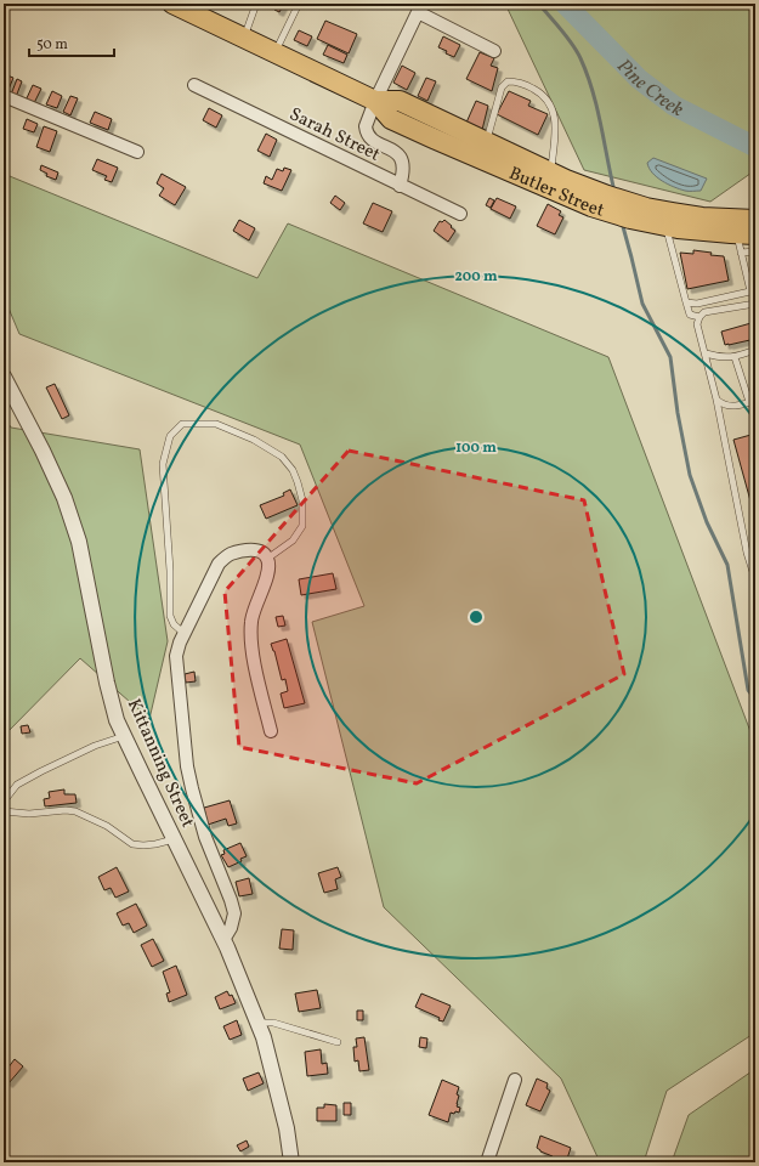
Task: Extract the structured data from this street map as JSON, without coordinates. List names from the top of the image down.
{
  "streets": {
    "highway": ["Butler Street"],
    "street": ["Sarah Street", "Kittanning Street"]
  },
  "water": ["Pine Creek"],
  "scale_bar": "50 m",
  "rings": ["200 m", "100 m"]
}
